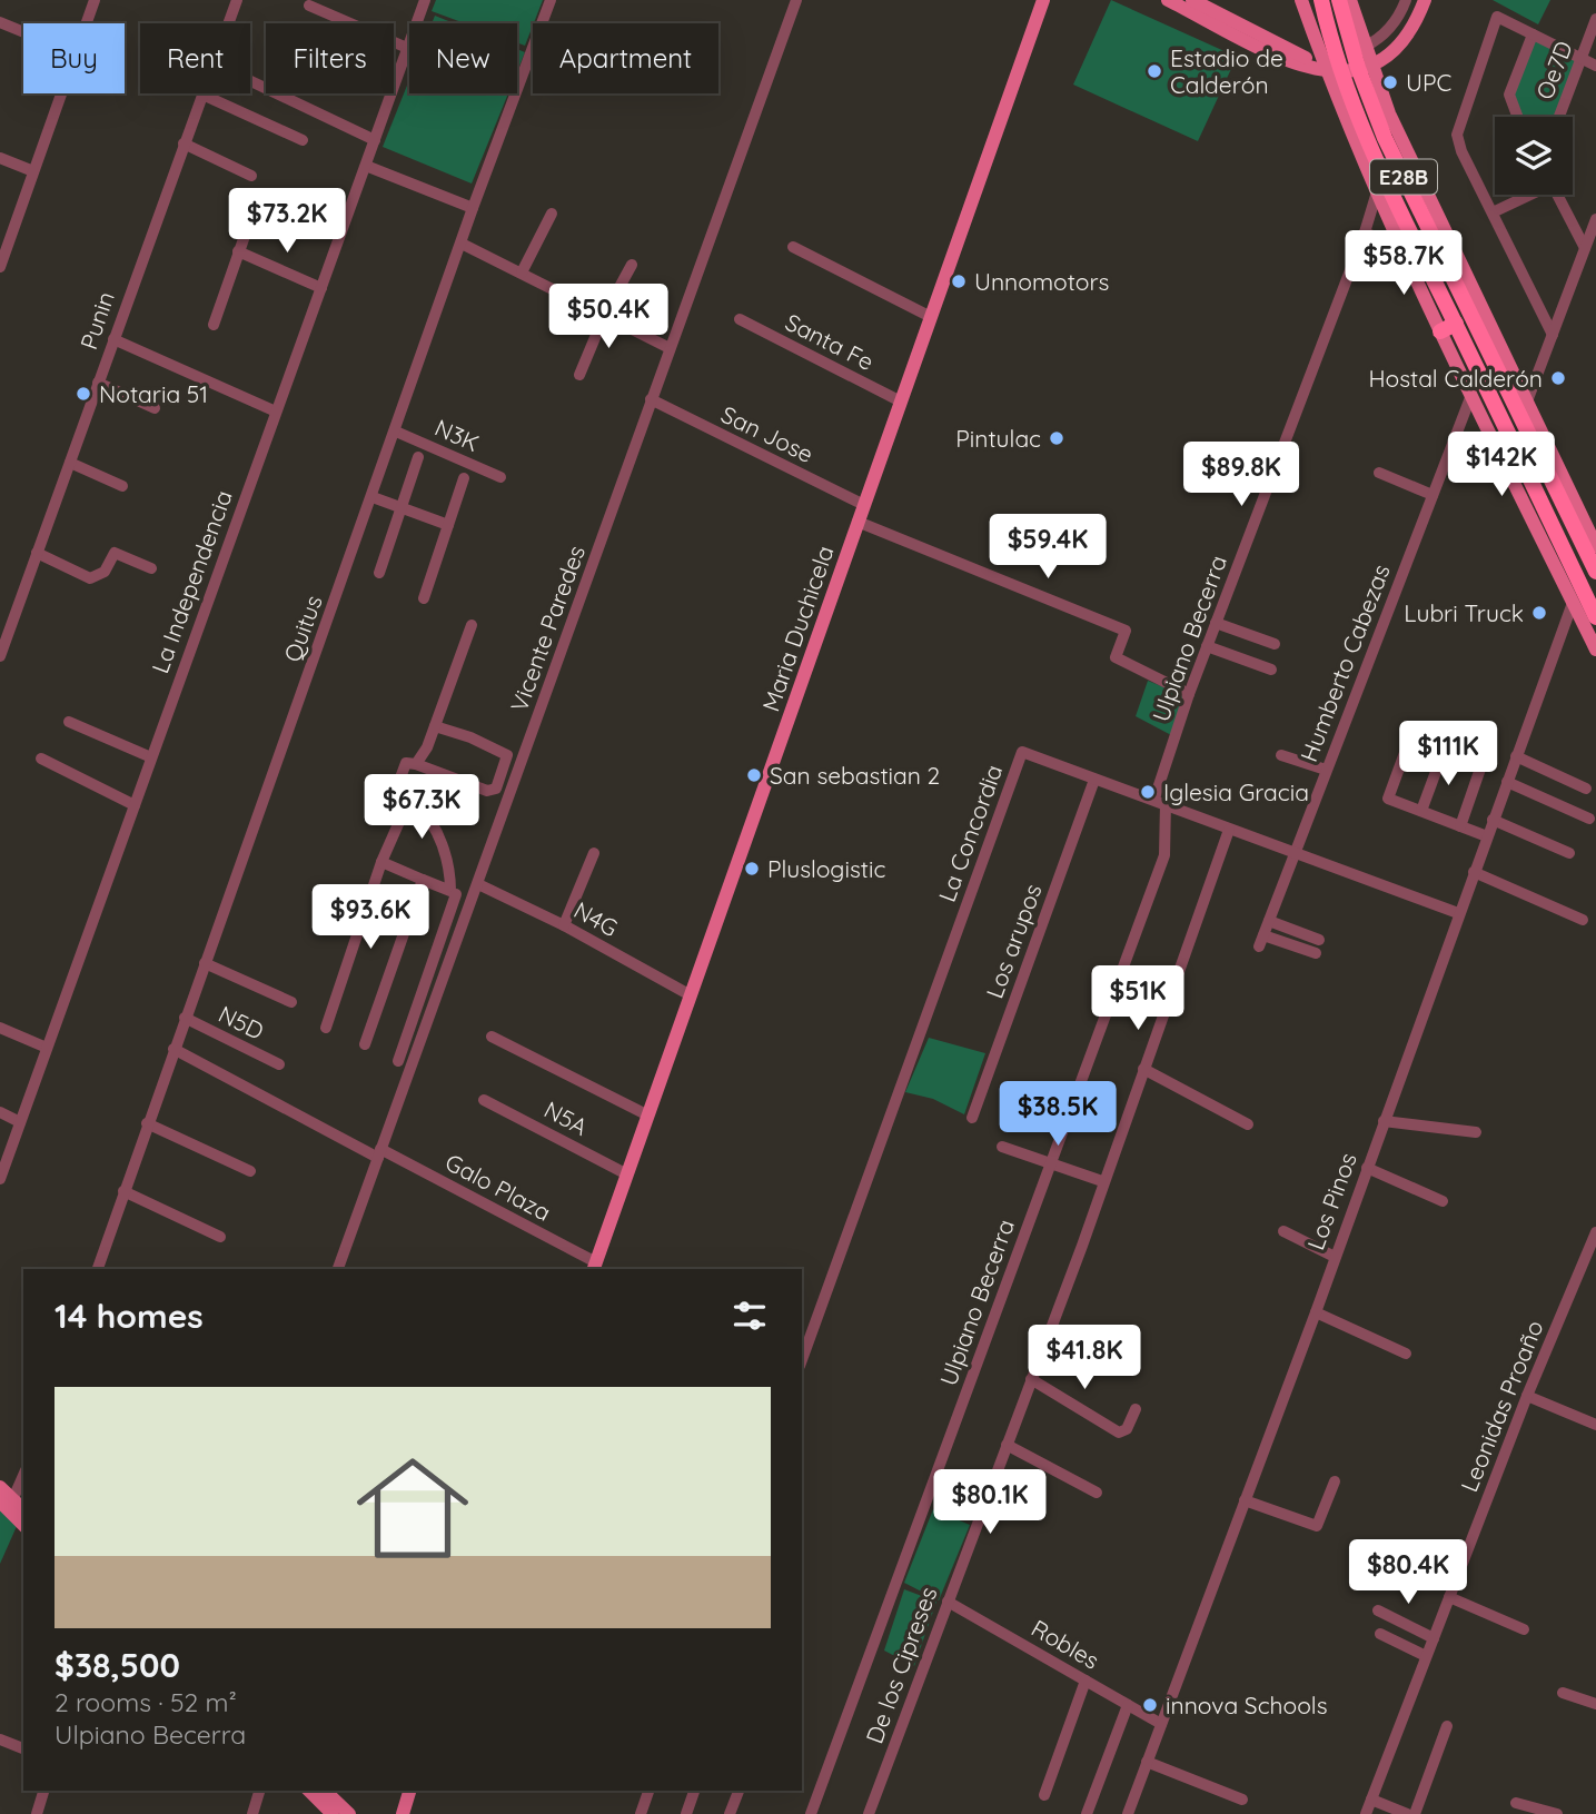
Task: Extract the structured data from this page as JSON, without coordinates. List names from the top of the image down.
{
  "streets": {
    "highway": ["E28B"],
    "main road": ["Maria Duchicela"],
    "street": [
      "Oe7D",
      "Punin",
      "Santa Fe",
      "San Jose",
      "N3K",
      "La Independencia",
      "Quitus",
      "Vicente Paredes",
      "Ulpiano Becerra",
      "Humberto Cabezas",
      "La Concordia",
      "N4G",
      "Los arupos",
      "N5D",
      "N5A",
      "Galo Plaza",
      "Los Pinos",
      "Leonidas Proaño",
      "Robles",
      "De los Cipreses"
    ]
  },
  "crossings": [
    ["Santa Fe", "Maria Duchicela"],
    ["San Jose", "Vicente Paredes"],
    ["San Jose", "Maria Duchicela"],
    ["N3K", "Quitus"],
    ["Quitus", "N5D"],
    ["Quitus", "Galo Plaza"],
    ["Vicente Paredes", "N4G"],
    ["Vicente Paredes", "Galo Plaza"],
    ["Maria Duchicela", "N4G"],
    ["Maria Duchicela", "N5A"],
    ["Maria Duchicela", "Galo Plaza"],
    ["Ulpiano Becerra", "La Concordia"],
    ["Humberto Cabezas", "La Concordia"],
    ["La Concordia", "Los arupos"],
    ["La Concordia", "Los Pinos"],
    ["La Concordia", "De los Cipreses"],
    ["Los Pinos", "Robles"],
    ["Robles", "De los Cipreses"]
  ],
  "places": [
    "Estadio de Calderón",
    "UPC",
    "Unnomotors",
    "Hostal Calderón",
    "Notaria 51",
    "Pintulac",
    "Lubri Truck",
    "San sebastian 2",
    "Iglesia Gracia",
    "Pluslogistic",
    "innova Schools"
  ],
  "page": {
    "chip": [
      "Buy",
      "Rent",
      "Filters",
      "New",
      "Apartment"
    ],
    "price": [
      "$73.2K",
      "$58.7K",
      "$50.4K",
      "$142K",
      "$89.8K",
      "$59.4K",
      "$111K",
      "$67.3K",
      "$93.6K",
      "$51K",
      "$38.5K",
      "$41.8K",
      "$80.1K",
      "$80.4K"
    ],
    "heading": "14 homes",
    "list": [
      {
        "name": "$38,500",
        "note": "2 rooms · 52 m² · Ulpiano Becerra"
      }
    ]
  }
}
